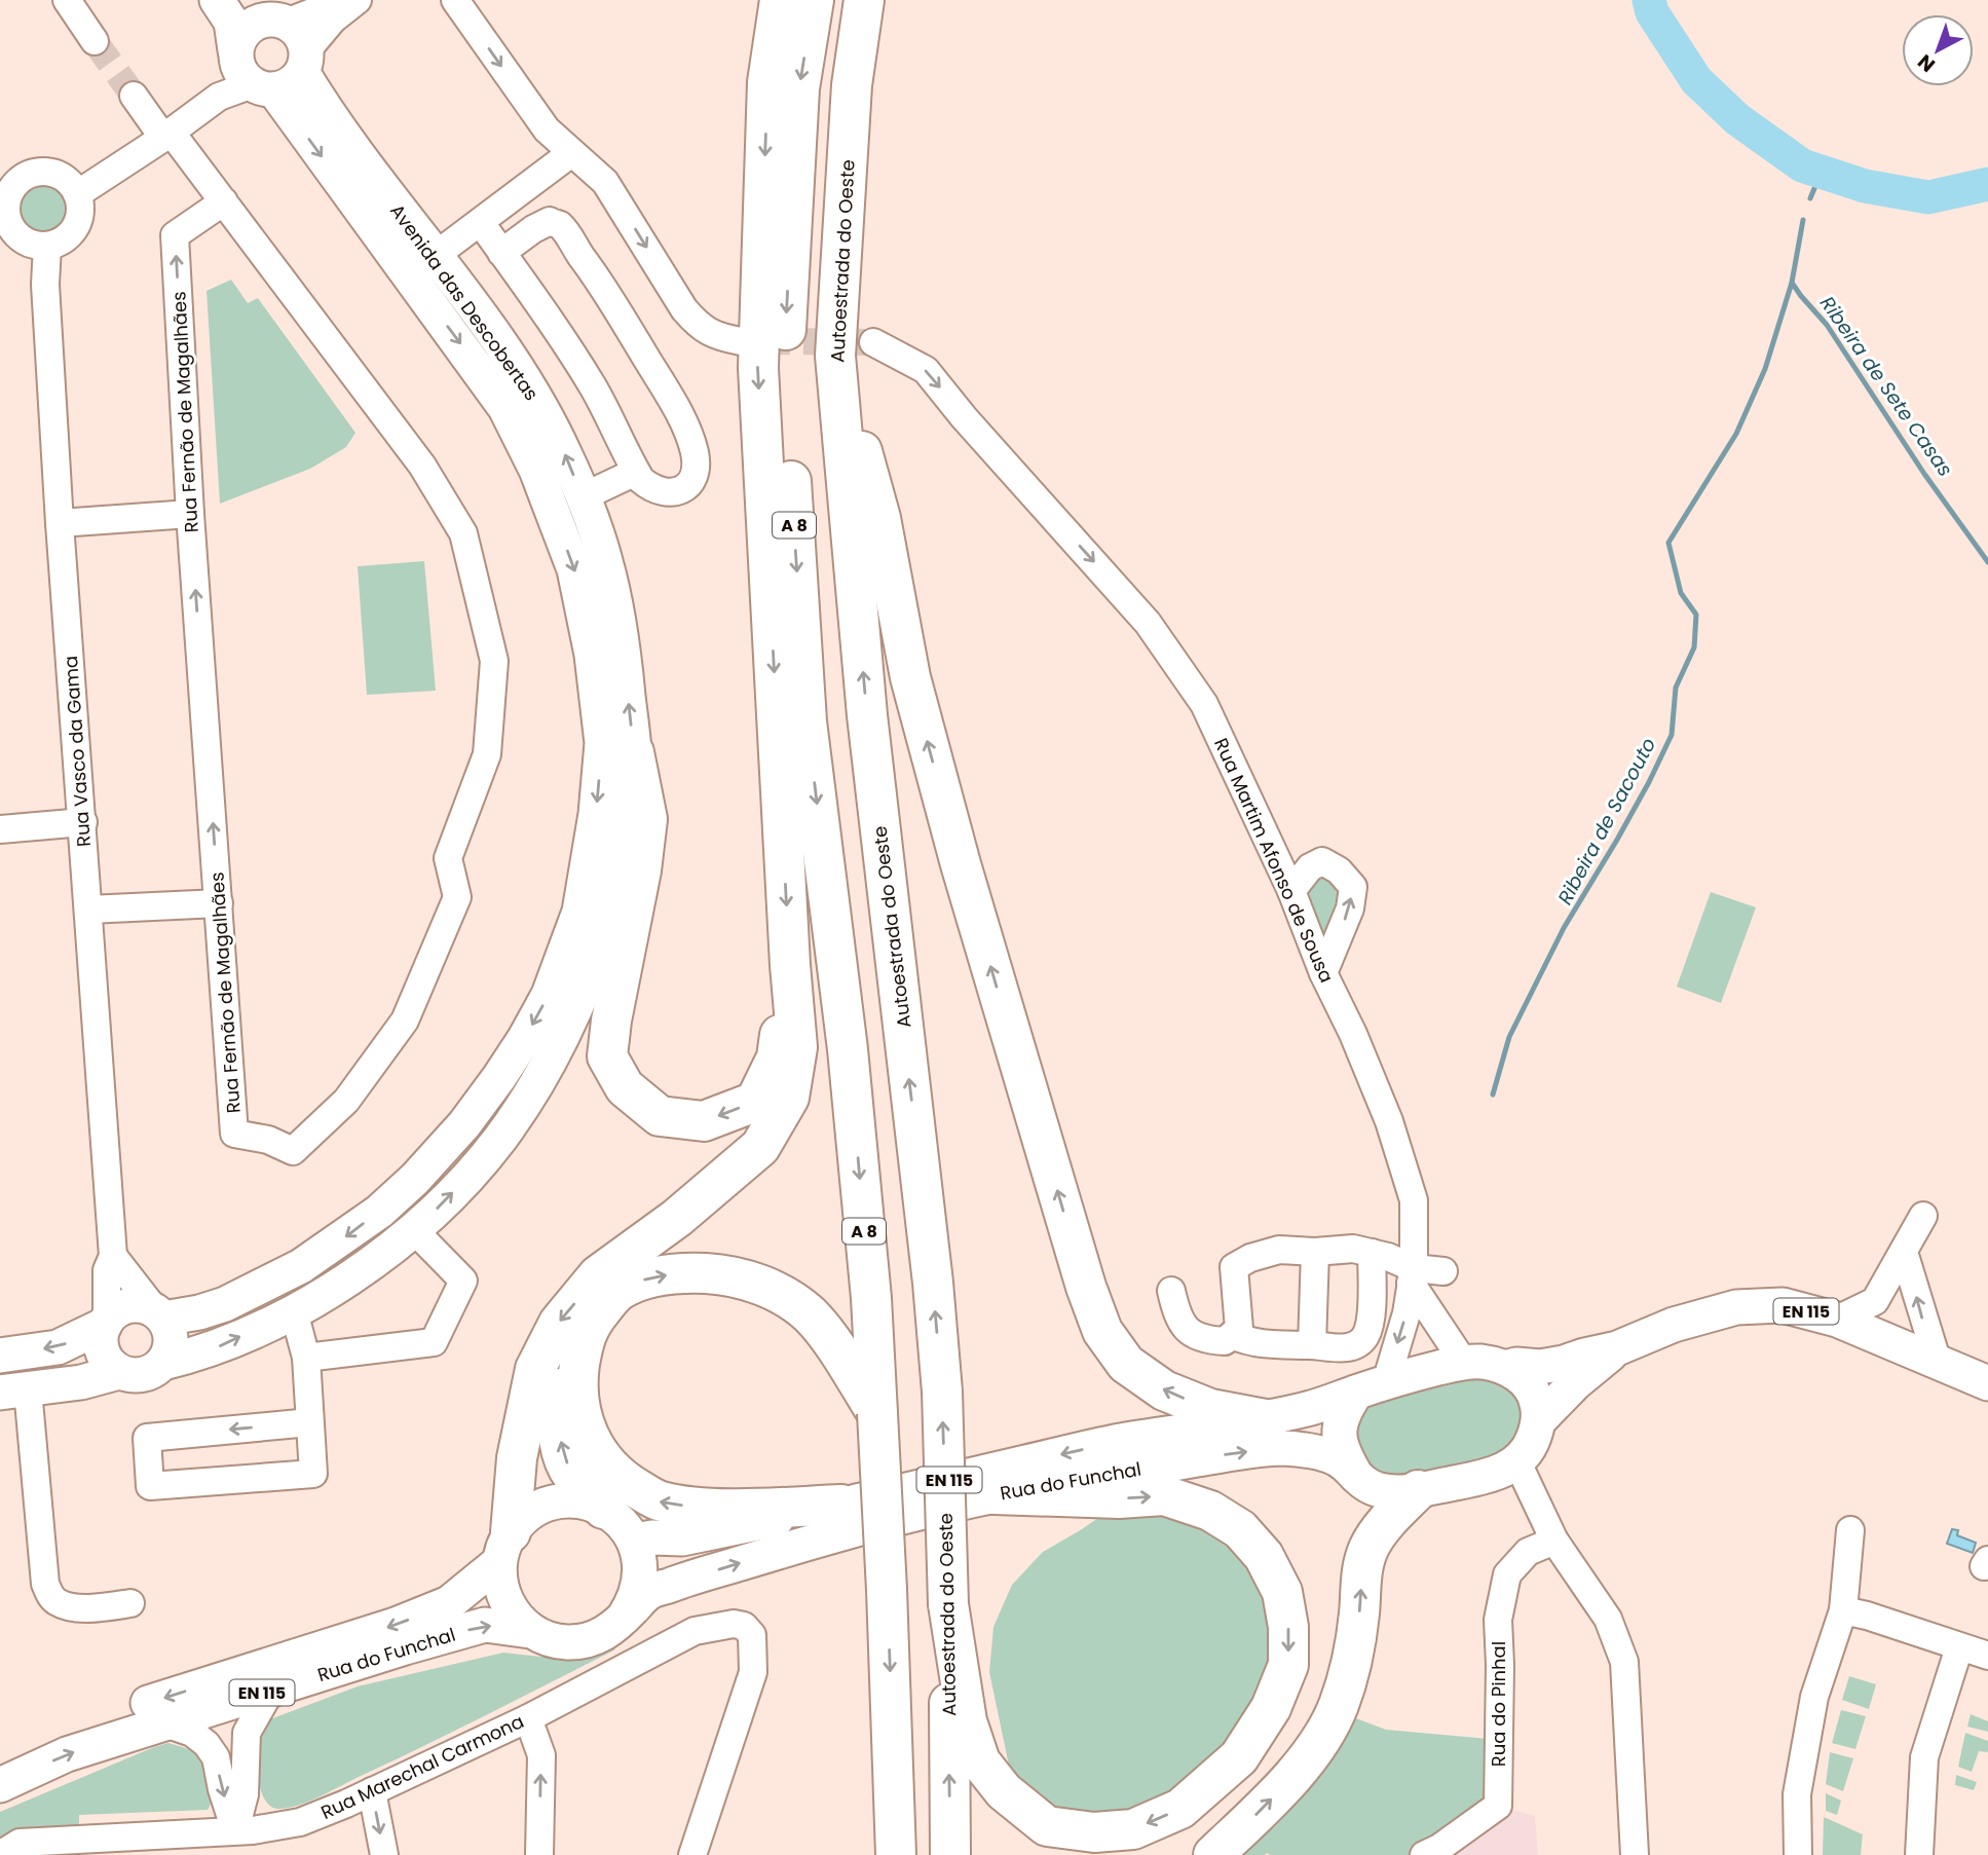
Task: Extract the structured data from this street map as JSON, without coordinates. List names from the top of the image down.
{
  "streets": {
    "highway": ["Autoestrada do Oeste", "A 8"],
    "main road": ["Avenida das Descobertas", "EN 115", "Rua do Funchal"],
    "street": [
      "Rua Fernão de Magalhães",
      "Rua Vasco da Gama",
      "Rua Martim Afonso de Sousa",
      "Rua do Pinhal",
      "Rua Marechal Carmona"
    ]
  },
  "crossings": [
    ["Avenida das Descobertas", "Rua Vasco da Gama"],
    ["Rua Martim Afonso de Sousa", "Rua do Funchal"]
  ],
  "one_way": ["Rua Martim Afonso de Sousa"],
  "water": ["Ribeira de Sete Casas", "Ribeira de Sacouto"],
  "north": "bottom left"
}
